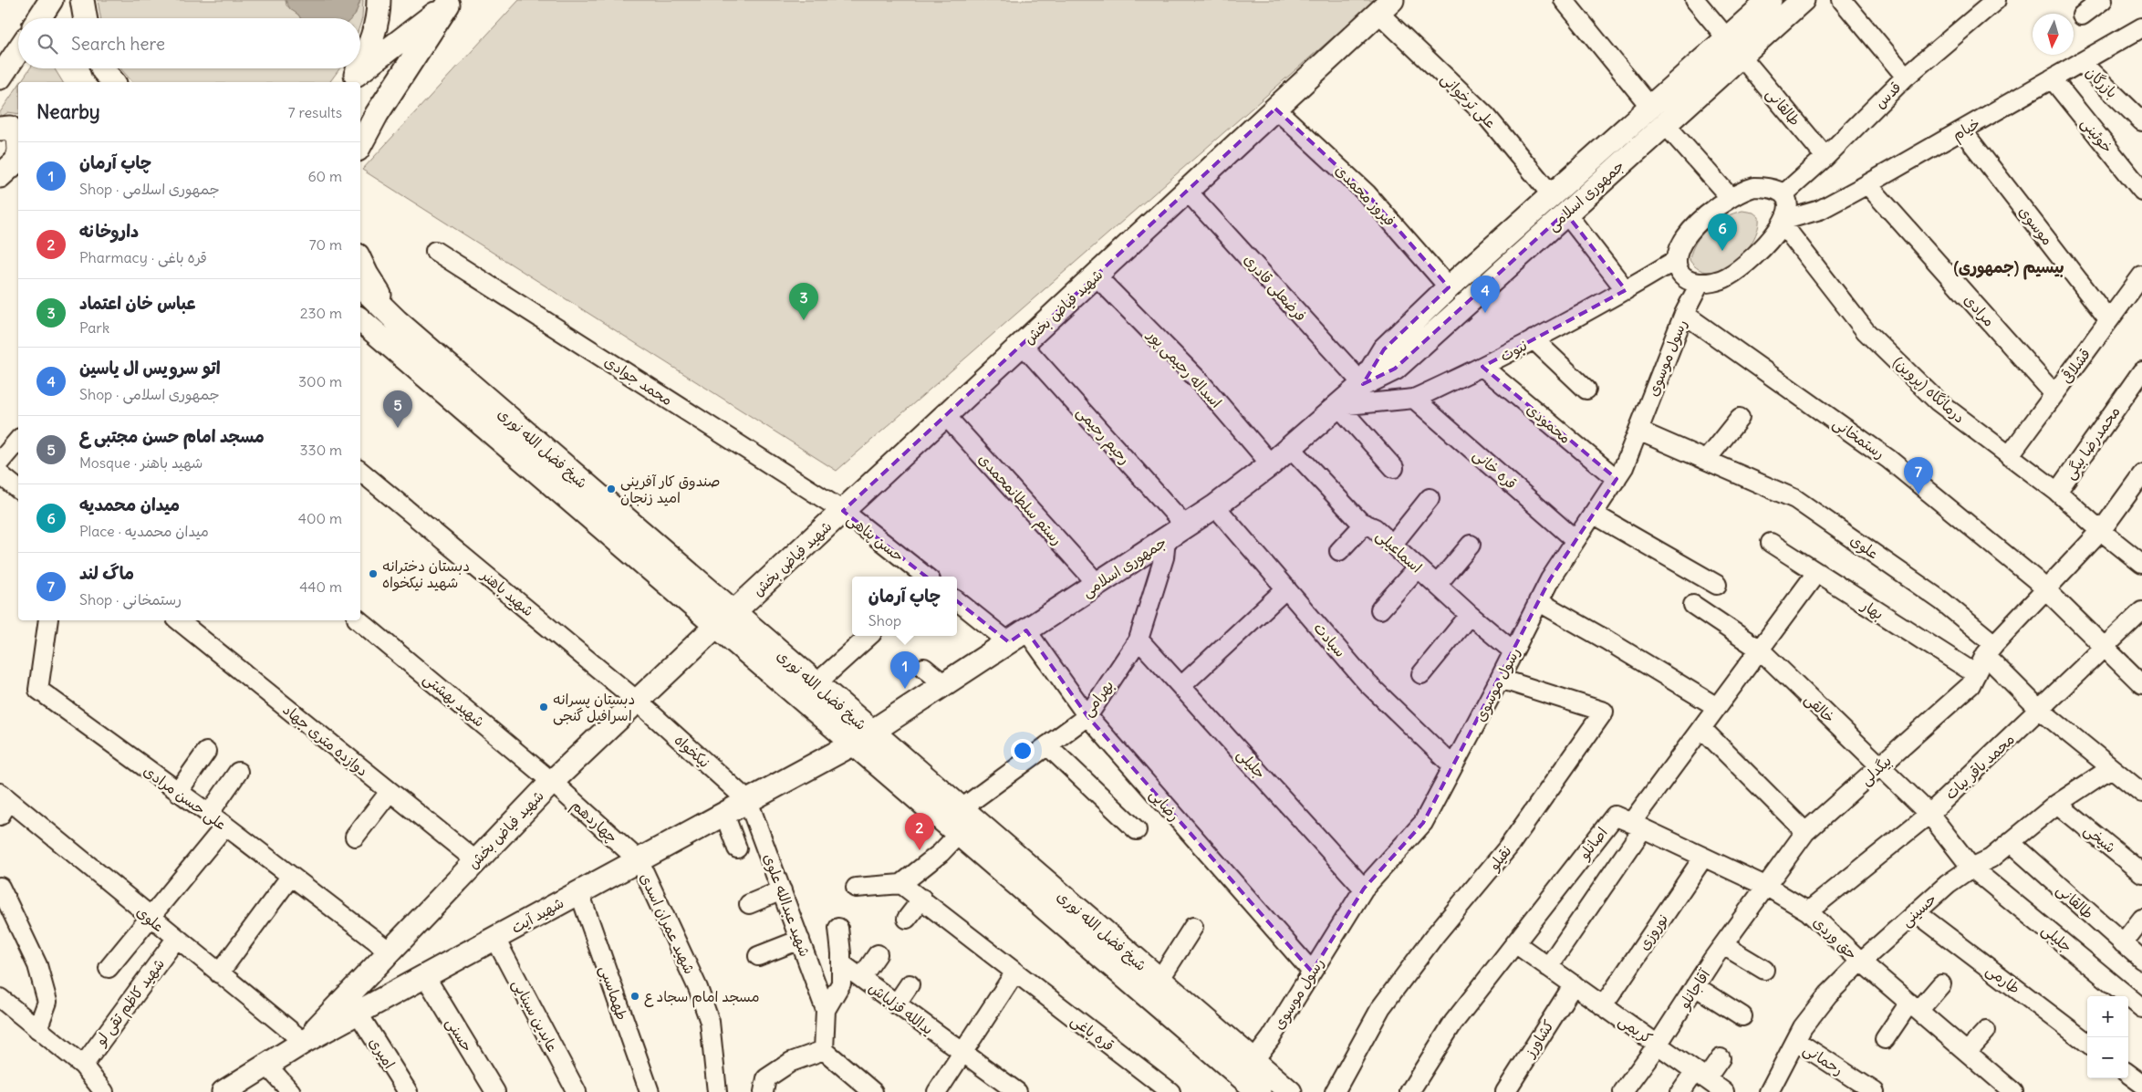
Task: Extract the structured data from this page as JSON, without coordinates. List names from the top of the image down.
{
  "streets": {
    "main road": [
      "جمهوری اسلامی",
      "شهید فیاض بخش",
      "شیخ فضل الله نوری",
      "شهید آیت"
    ],
    "street": [
      "بازرگان",
      "قدس",
      "علی ترخوانی",
      "طالقانی",
      "خیام",
      "خوئینی",
      "فیروز محمدی",
      "موسوی",
      "فرضعلی قادری",
      "مرادی",
      "نبوت",
      "رسول موسوی",
      "قشلاقی",
      "اسداله رحیمی پور",
      "محمد جوادی",
      "درمانگاه (پروین)",
      "محمودی",
      "رحیم رحیمی",
      "رستمخانی",
      "محمدرضا بیگی",
      "قره خانی",
      "رستم سلطانمحمدی",
      "حسن پناهی",
      "علوی",
      "اسماعیلی",
      "شهید باهنر",
      "بهار",
      "سیادت",
      "بهرامی",
      "شهید بهشتی",
      "خالقی",
      "دوازده متری جهاد",
      "نیکخواه",
      "جلیلی",
      "محمد باقر بیات",
      "بیگدلی",
      "علی حسن مرادی",
      "رضایی",
      "چهاردهم",
      "شیخی",
      "اصانلو",
      "نقیلو",
      "شهید عبدالله علوی",
      "حسینی",
      "شهید عمران اسدی",
      "نوروزی",
      "حق وردی",
      "طارمی",
      "آقاجانلو",
      "طهماسبی",
      "شهید کاظم تقی لو",
      "یدالله قزلباش",
      "عابدین سینایی",
      "کریمی",
      "قره باغی",
      "حسنی",
      "کشاورز",
      "امیری",
      "رحمانی"
    ]
  },
  "crossings": [
    ["بازرگان", "خیام"],
    ["قدس", "طالقانی"],
    ["علی ترخوانی", "جمهوری اسلامی"],
    ["علی ترخوانی", "شهید فیاض بخش"],
    ["طالقانی", "جمهوری اسلامی"],
    ["طالقانی", "حسینی"],
    ["خیام", "خوئینی"],
    ["خیام", "موسوی"],
    ["خیام", "مرادی"],
    ["خیام", "درمانگاه (پروین)"],
    ["فیروز محمدی", "جمهوری اسلامی"],
    ["فیروز محمدی", "شهید فیاض بخش"],
    ["جمهوری اسلامی", "فرضعلی قادری"],
    ["جمهوری اسلامی", "نبوت"],
    ["جمهوری اسلامی", "اسداله رحیمی پور"],
    ["جمهوری اسلامی", "رحیم رحیمی"],
    ["جمهوری اسلامی", "شیخ فضل الله نوری"],
    ["جمهوری اسلامی", "رستم سلطانمحمدی"],
    ["جمهوری اسلامی", "اسماعیلی"],
    ["جمهوری اسلامی", "سیادت"],
    ["جمهوری اسلامی", "بهرامی"],
    ["جمهوری اسلامی", "رضایی"],
    ["جمهوری اسلامی", "شهید آیت"],
    ["موسوی", "قشلاقی"],
    ["فرضعلی قادری", "شهید فیاض بخش"],
    ["شهید فیاض بخش", "اسداله رحیمی پور"],
    ["شهید فیاض بخش", "محمد جوادی"],
    ["شهید فیاض بخش", "رحیم رحیمی"],
    ["شهید فیاض بخش", "شیخ فضل الله نوری"],
    ["شهید فیاض بخش", "رستم سلطانمحمدی"],
    ["شهید فیاض بخش", "حسن پناهی"],
    ["شهید فیاض بخش", "علوی"],
    ["شهید فیاض بخش", "شهید باهنر"],
    ["شهید فیاض بخش", "شهید بهشتی"],
    ["شهید فیاض بخش", "دوازده متری جهاد"],
    ["شهید فیاض بخش", "نیکخواه"],
    ["شهید فیاض بخش", "علی حسن مرادی"],
    ["شهید فیاض بخش", "چهاردهم"],
    ["شهید فیاض بخش", "شهید آیت"],
    ["مرادی", "قشلاقی"],
    ["نبوت", "محمودی"],
    ["نبوت", "قره خانی"],
    ["رسول موسوی", "محمودی"],
    ["رسول موسوی", "رستمخانی"],
    ["رسول موسوی", "شیخ فضل الله نوری"],
    ["رسول موسوی", "قره خانی"],
    ["رسول موسوی", "علوی"],
    ["رسول موسوی", "اسماعیلی"],
    ["رسول موسوی", "سیادت"],
    ["رسول موسوی", "جلیلی"],
    ["رسول موسوی", "رضایی"],
    ["رسول موسوی", "نقیلو"],
    ["قشلاقی", "درمانگاه (پروین)"],
    ["محمد جوادی", "حسن پناهی"],
    ["درمانگاه (پروین)", "محمدرضا بیگی"],
    ["درمانگاه (پروین)", "بیگدلی"],
    ["رستمخانی", "محمد باقر بیات"],
    ["رستمخانی", "بیگدلی"],
    ["شیخ فضل الله نوری", "بهرامی"],
    ["شیخ فضل الله نوری", "شهید آیت"],
    ["علوی", "محمد باقر بیات"],
    ["علوی", "بیگدلی"],
    ["علوی", "حسینی"],
    ["علوی", "شهید آیت"],
    ["علوی", "شهید کاظم تقی لو"],
    ["شهید باهنر", "نیکخواه"],
    ["بهار", "بیگدلی"],
    ["بهرامی", "جلیلی"],
    ["بهرامی", "رضایی"],
    ["شهید بهشتی", "چهاردهم"],
    ["خالقی", "جلیلی"],
    ["خالقی", "محمد باقر بیات"],
    ["خالقی", "بیگدلی"],
    ["نیکخواه", "شهید عبدالله علوی"],
    ["نیکخواه", "شهید آیت"],
    ["جلیلی", "محمد باقر بیات"],
    ["جلیلی", "حسینی"],
    ["محمد باقر بیات", "حق وردی"],
    ["بیگدلی", "حق وردی"],
    ["بیگدلی", "آقاجانلو"],
    ["چهاردهم", "شهید آیت"],
    ["چهاردهم", "شهید عمران اسدی"],
    ["شیخی", "حسینی"],
    ["اصانلو", "حق وردی"],
    ["اصانلو", "کریمی"],
    ["شهید عبدالله علوی", "شهید آیت"],
    ["حسینی", "حق وردی"],
    ["حسینی", "طارمی"],
    ["حسینی", "رحمانی"],
    ["شهید آیت", "شهید عمران اسدی"],
    ["شهید آیت", "طهماسبی"],
    ["شهید آیت", "عابدین سینایی"],
    ["شهید آیت", "حسنی"],
    ["شهید آیت", "امیری"],
    ["نوروزی", "حق وردی"],
    ["نوروزی", "کریمی"],
    ["حق وردی", "آقاجانلو"],
    ["آقاجانلو", "کریمی"],
    ["کریمی", "کشاورز"]
  ],
  "districts": ["(بیسیم (جمهوری"],
  "places": [
    "صندوق کار آفرینی امید زنجان",
    "دبستان دخترانه شهید نیکخواه",
    "دبستان پسرانه اسرافیل گنجی",
    "مسجد امام سجاد ع"
  ],
  "north": "bottom",
  "page": {
    "search": "Search here",
    "heading": ["Nearby", "7 results"],
    "list": [
      {
        "mark": "1",
        "name": "چاپ آرمان",
        "note": "Shop · جمهوری اسلامی",
        "value": "60 m"
      },
      {
        "mark": "2",
        "name": "داروخانه",
        "note": "Pharmacy · قره باغی",
        "value": "70 m"
      },
      {
        "mark": "3",
        "name": "عباس خان اعتماد",
        "note": "Park",
        "value": "230 m"
      },
      {
        "mark": "4",
        "name": "اتو سرویس ال یاسین",
        "note": "Shop · جمهوری اسلامی",
        "value": "300 m"
      },
      {
        "mark": "5",
        "name": "مسجد امام حسن مجتبی ع",
        "note": "Mosque · شهید باهنر",
        "value": "330 m"
      },
      {
        "mark": "6",
        "name": "میدان محمدیه",
        "note": "Place · میدان محمدیه",
        "value": "400 m"
      },
      {
        "mark": "7",
        "name": "ماگ لند",
        "note": "Shop · رستمخانی",
        "value": "440 m"
      }
    ],
    "pins": [
      "6",
      "4",
      "3",
      "5",
      "7",
      "1",
      "2"
    ],
    "popup": ["چاپ آرمان", "Shop"],
    "map_buttons": ["+", "−"]
  }
}
